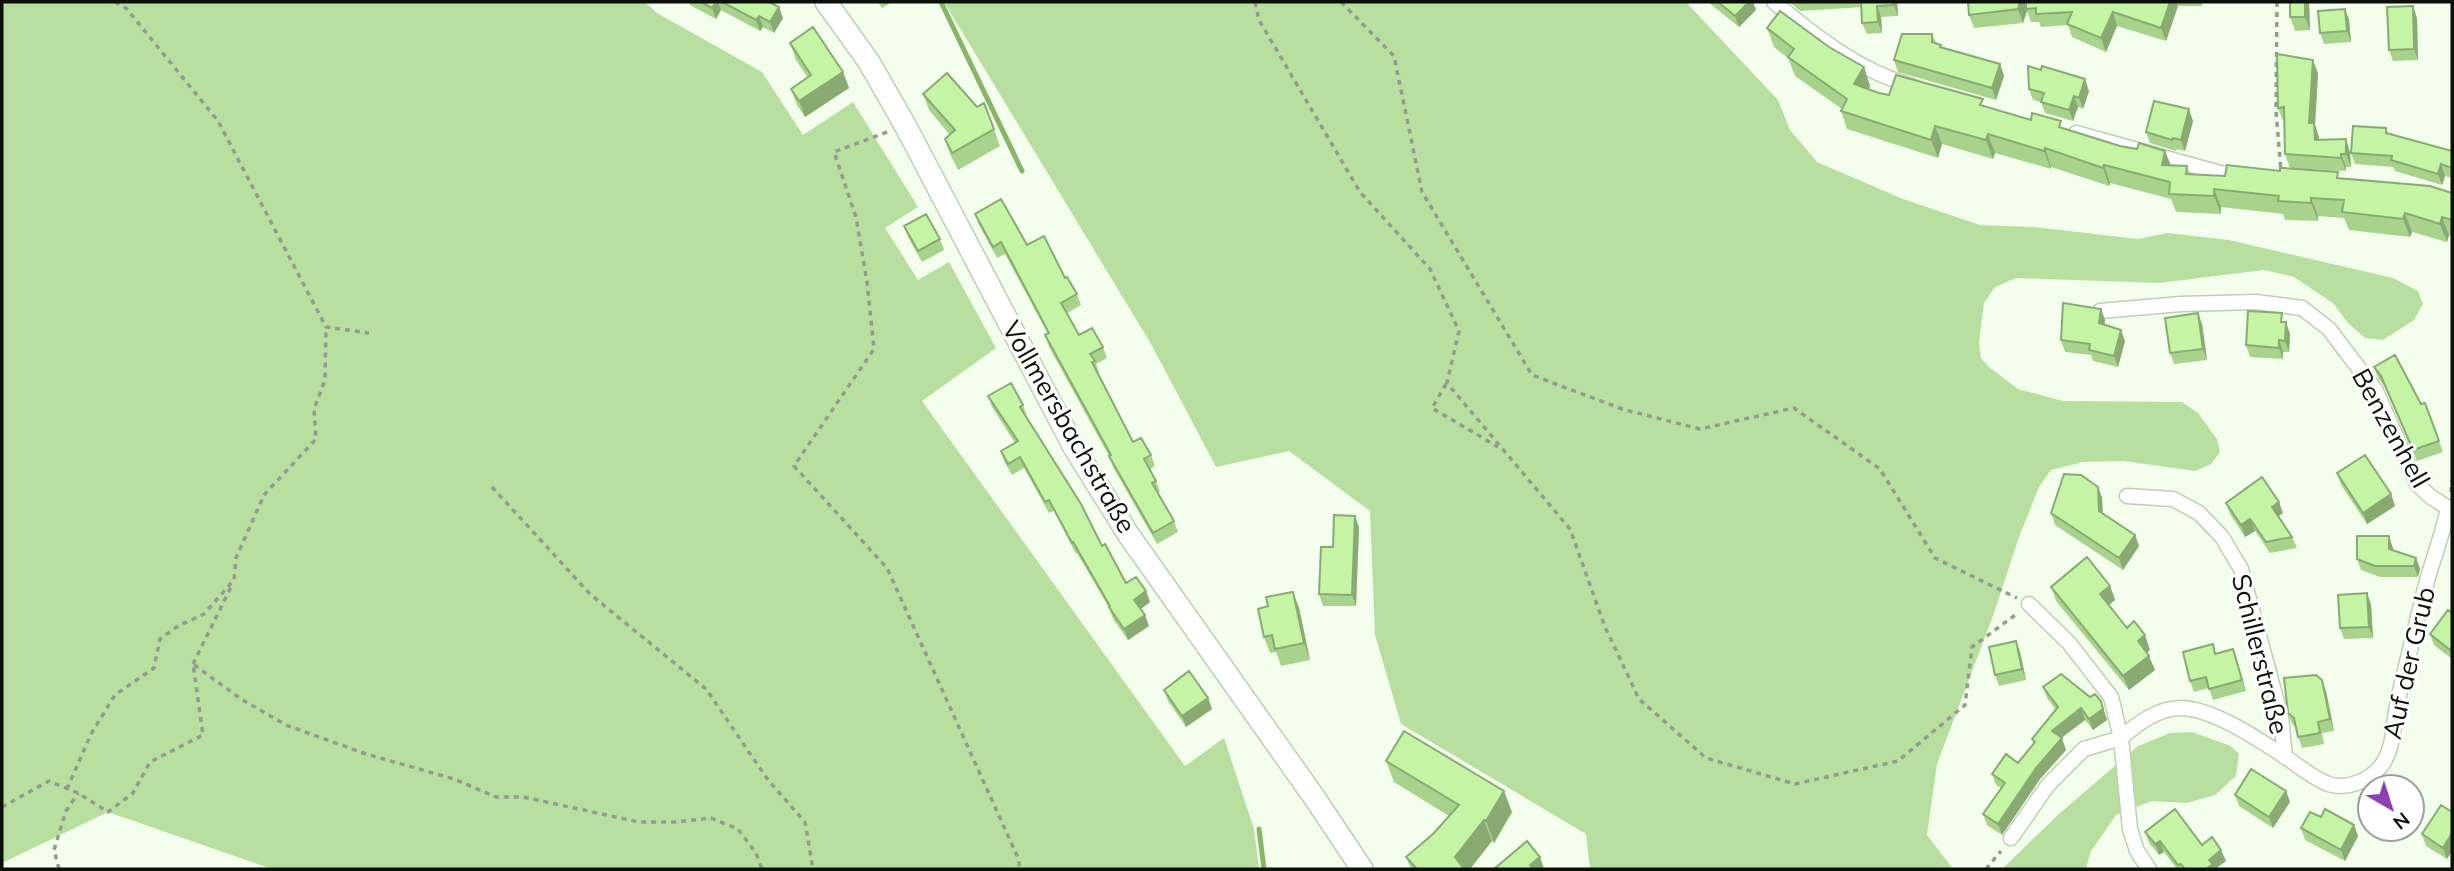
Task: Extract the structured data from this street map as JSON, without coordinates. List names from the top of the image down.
{
  "streets": {
    "main road": ["Vollmersbachstraße"],
    "street": ["Benzenhell", "Schillerstraße", "Auf der Grub"]
  },
  "crossings": [
    ["Benzenhell", "Auf der Grub"],
    ["Schillerstraße", "Auf der Grub"]
  ],
  "north": "bottom right"
}
